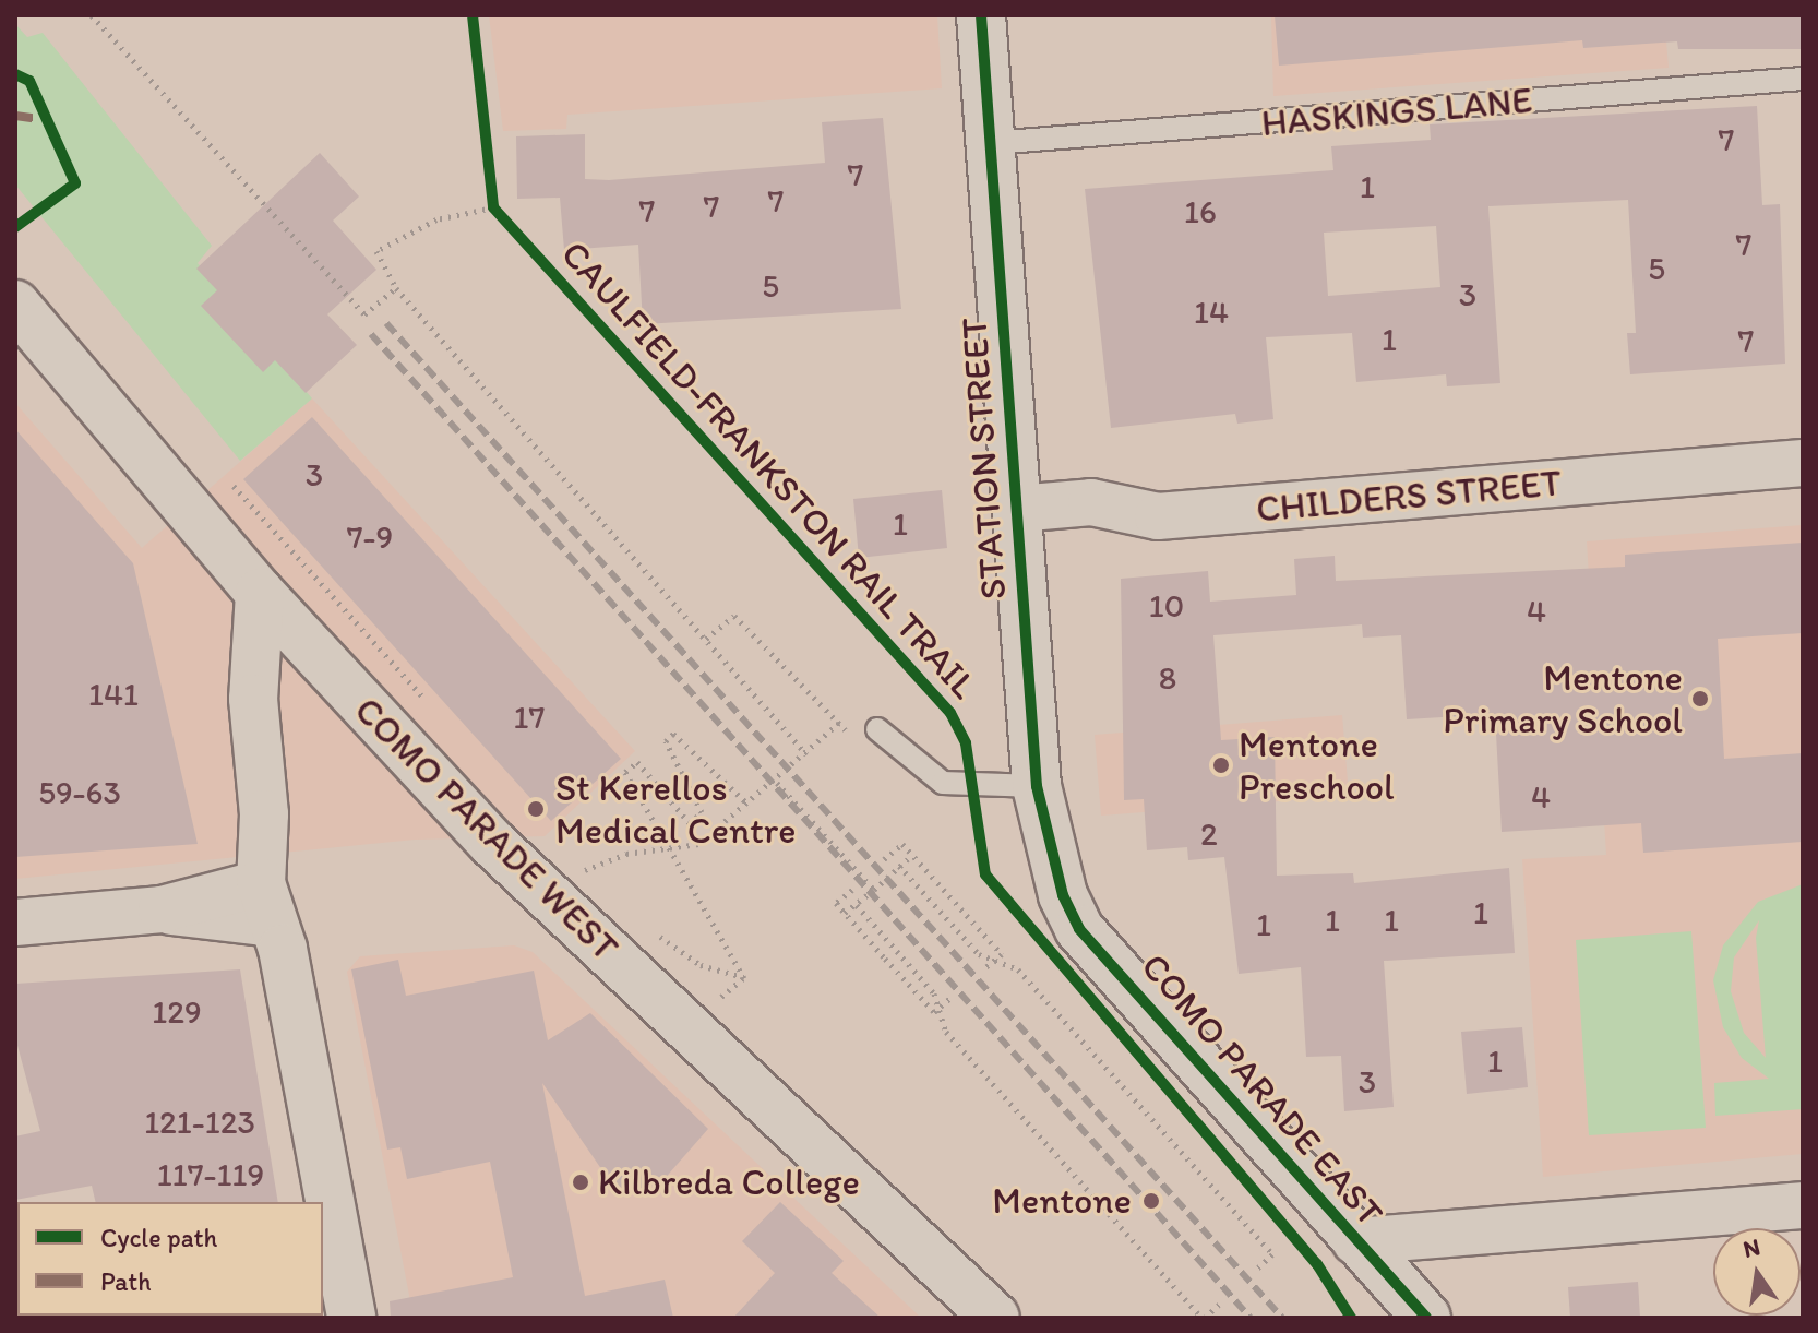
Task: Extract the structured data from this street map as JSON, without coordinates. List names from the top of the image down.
{
  "streets": {
    "street": [
      "STATION STREET",
      "CHILDERS STREET",
      "COMO PARADE WEST",
      "COMO PARADE EAST"
    ],
    "lane": ["HASKINGS LANE"],
    "cycle path": ["CAULFIELD-FRANKSTON RAIL TRAIL"]
  },
  "crossings": [
    ["HASKINGS LANE", "STATION STREET"],
    ["STATION STREET", "CHILDERS STREET"],
    ["STATION STREET", "COMO PARADE EAST"]
  ],
  "places": [
    "Mentone Primary School",
    "Mentone Preschool",
    "St Kerellos Medical Centre",
    "Kilbreda College",
    "Mentone"
  ],
  "house_numbers": [
    "7",
    "7",
    "1",
    "7",
    "7",
    "7",
    "16",
    "7",
    "5",
    "5",
    "3",
    "14",
    "1",
    "7",
    "3",
    "1",
    "7-9",
    "10",
    "4",
    "8",
    "141",
    "17",
    "59-63",
    "4",
    "2",
    "1",
    "1",
    "1",
    "1",
    "129",
    "1",
    "3",
    "121-123",
    "117-119"
  ],
  "legend": ["Cycle path", "Path"],
  "north": "top"
}
